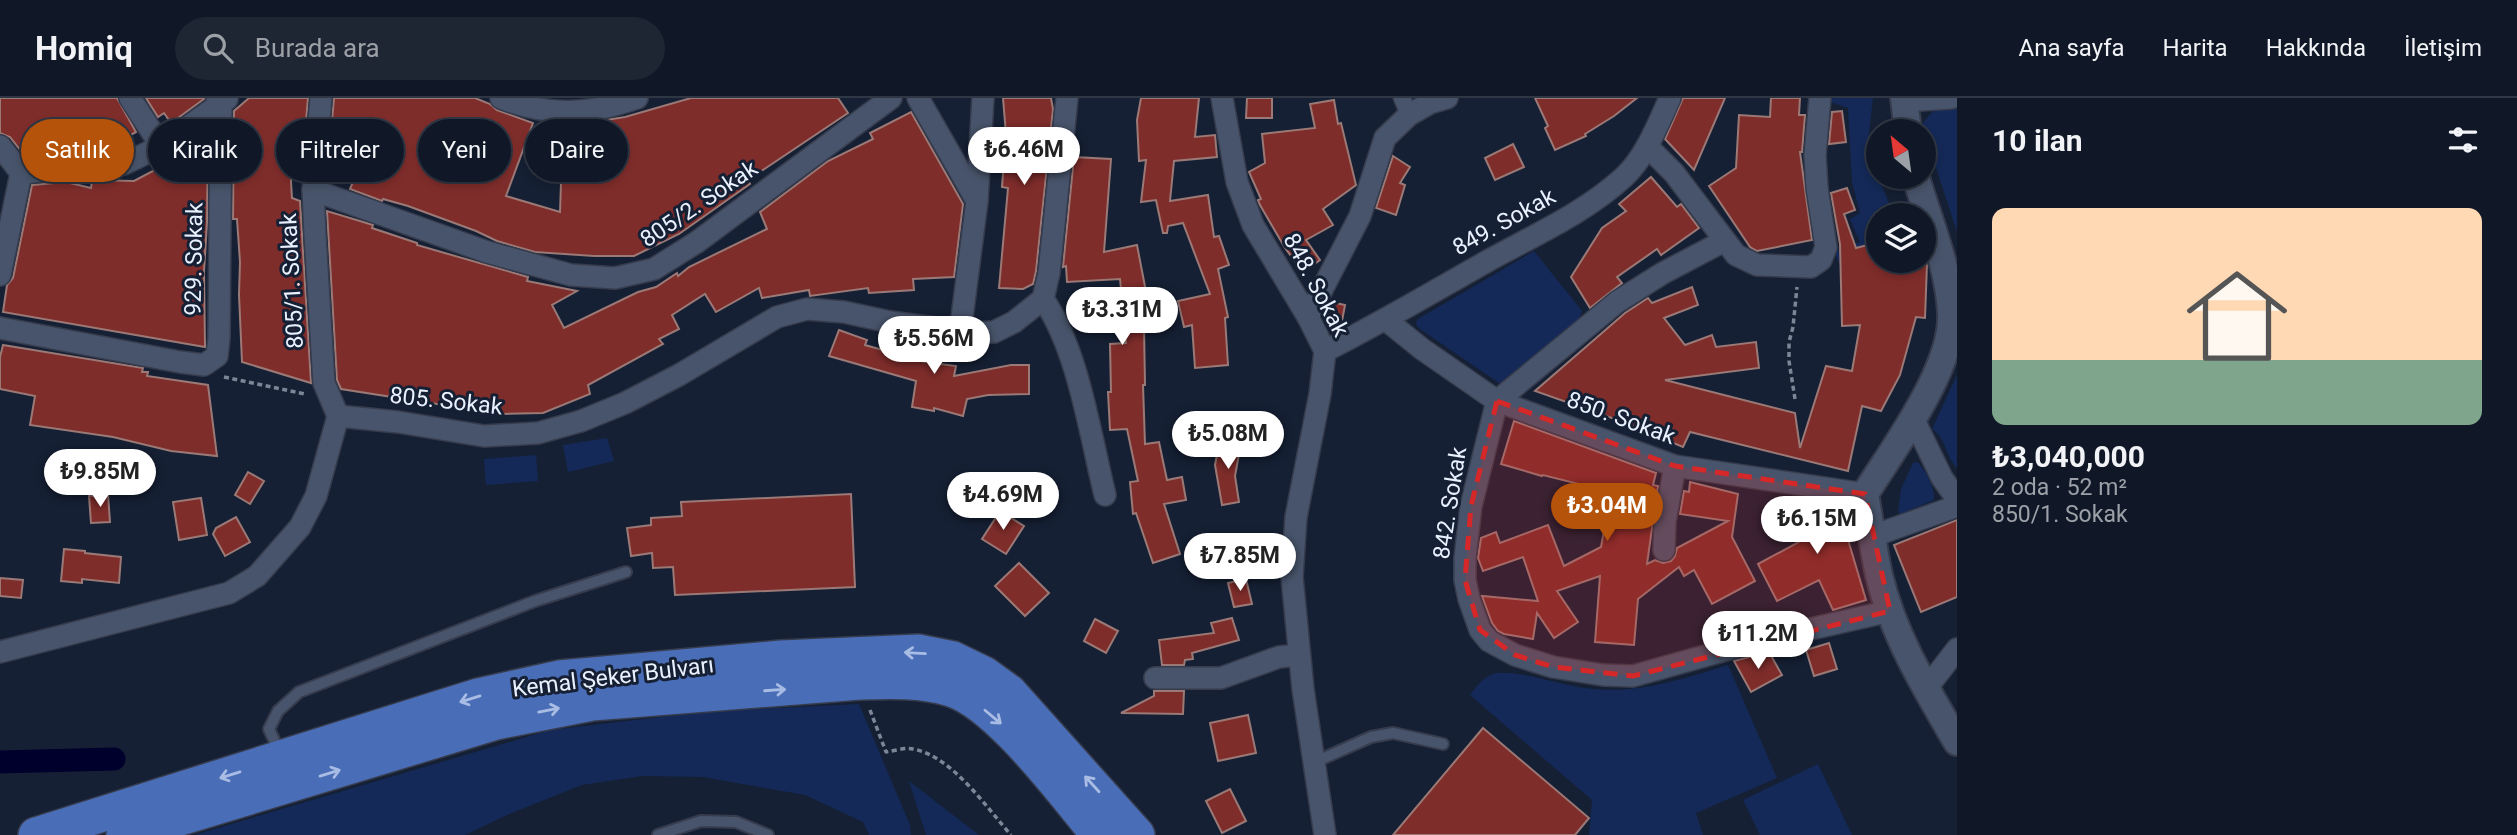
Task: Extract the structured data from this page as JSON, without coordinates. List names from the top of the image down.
{
  "streets": {
    "main road": ["Kemal Şeker Bulvarı"],
    "street": [
      "805/2. Sokak",
      "849. Sokak",
      "929. Sokak",
      "805/1. Sokak",
      "848. Sokak",
      "805. Sokak",
      "850. Sokak",
      "842. Sokak"
    ]
  },
  "crossings": [
    ["805/2. Sokak", "805/1. Sokak"],
    ["849. Sokak", "848. Sokak"],
    ["849. Sokak", "850. Sokak"],
    ["805/1. Sokak", "805. Sokak"],
    ["850. Sokak", "842. Sokak"]
  ],
  "north": "top left",
  "page": {
    "header": "Homiq",
    "search": "Burada ara",
    "nav": [
      "Ana sayfa",
      "Harita",
      "Hakkında",
      "İletişim"
    ],
    "heading": "10 ilan",
    "chip": [
      "Satılık",
      "Kiralık",
      "Filtreler",
      "Yeni",
      "Daire"
    ],
    "price": [
      "₺6.46M",
      "₺3.31M",
      "₺5.56M",
      "₺5.08M",
      "₺9.85M",
      "₺4.69M",
      "₺3.04M",
      "₺6.15M",
      "₺7.85M",
      "₺11.2M"
    ],
    "list": [
      {
        "name": "₺3,040,000",
        "note": "2 oda · 52 m² · 850/1. Sokak"
      }
    ]
  }
}
